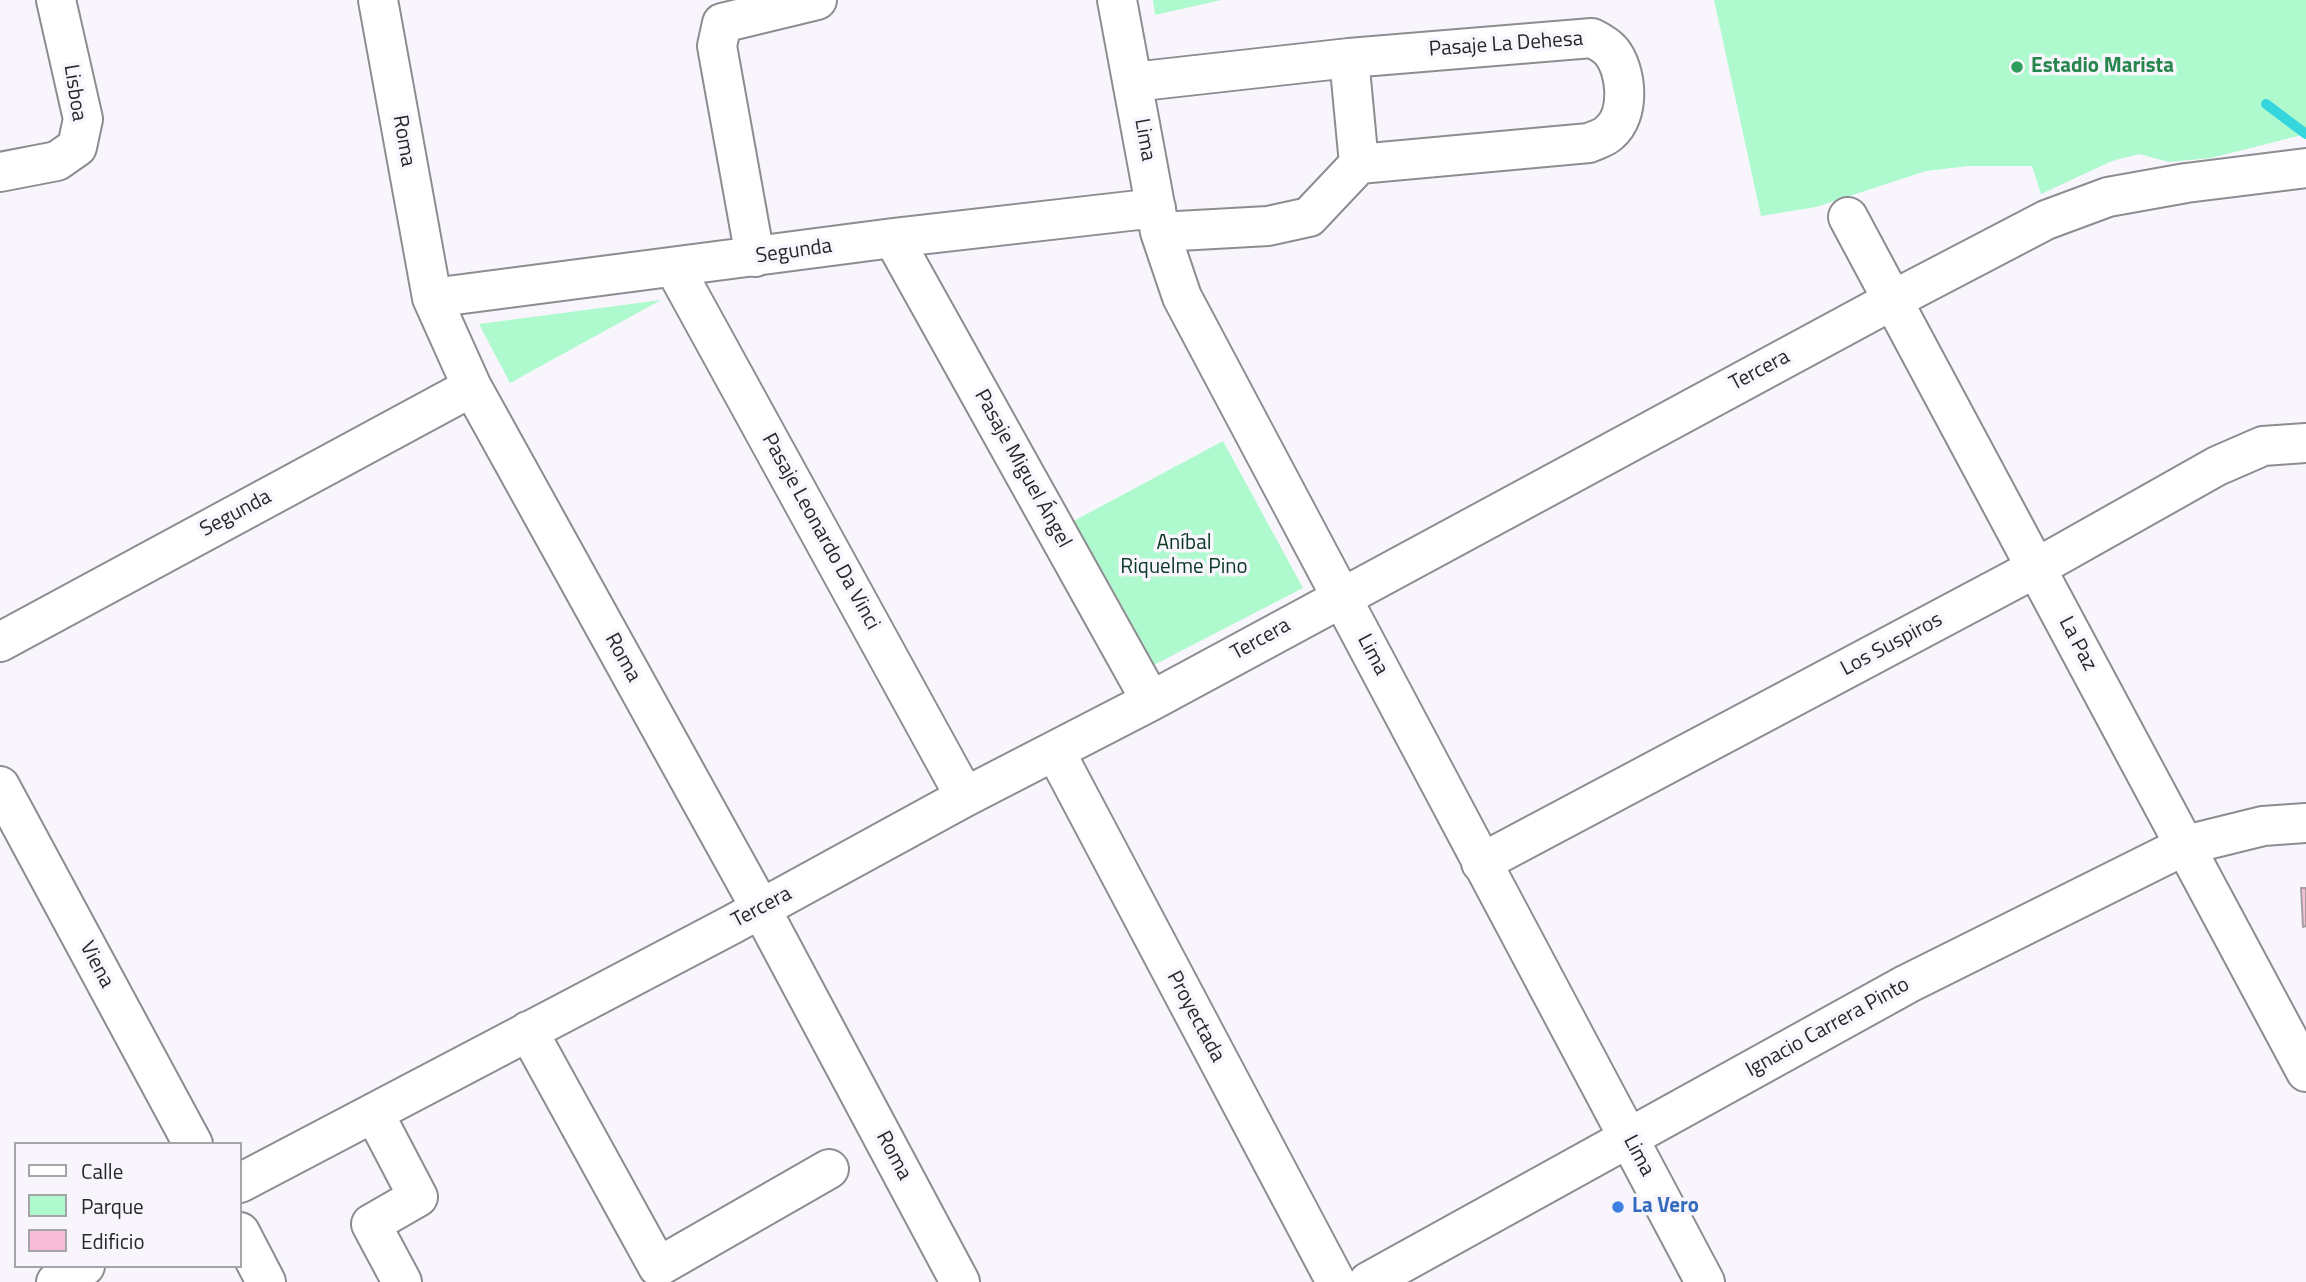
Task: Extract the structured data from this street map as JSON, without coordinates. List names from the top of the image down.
{
  "streets": {
    "street": [
      "Pasaje La Dehesa",
      "Lisboa",
      "Lima",
      "Roma",
      "Segunda",
      "Tercera",
      "Pasaje Miguel Ángel",
      "Pasaje Leonardo Da Vinci",
      "La Paz",
      "Los Suspiros",
      "Viena",
      "Proyectada",
      "Ignacio Carrera Pinto"
    ]
  },
  "crossings": [
    ["Pasaje La Dehesa", "Lima"],
    ["Lima", "Segunda"],
    ["Lima", "Tercera"],
    ["Lima", "Los Suspiros"],
    ["Lima", "Ignacio Carrera Pinto"],
    ["Roma", "Segunda"],
    ["Roma", "Tercera"],
    ["Segunda", "Pasaje Miguel Ángel"],
    ["Segunda", "Pasaje Leonardo Da Vinci"],
    ["Tercera", "Pasaje Miguel Ángel"],
    ["Tercera", "Pasaje Leonardo Da Vinci"],
    ["Tercera", "La Paz"],
    ["Tercera", "Proyectada"],
    ["La Paz", "Los Suspiros"],
    ["La Paz", "Ignacio Carrera Pinto"]
  ],
  "parks": ["Aníbal Riquelme Pino"],
  "places": ["Estadio Marista", "La Vero"],
  "legend": ["Calle", "Parque", "Edificio"]
}
